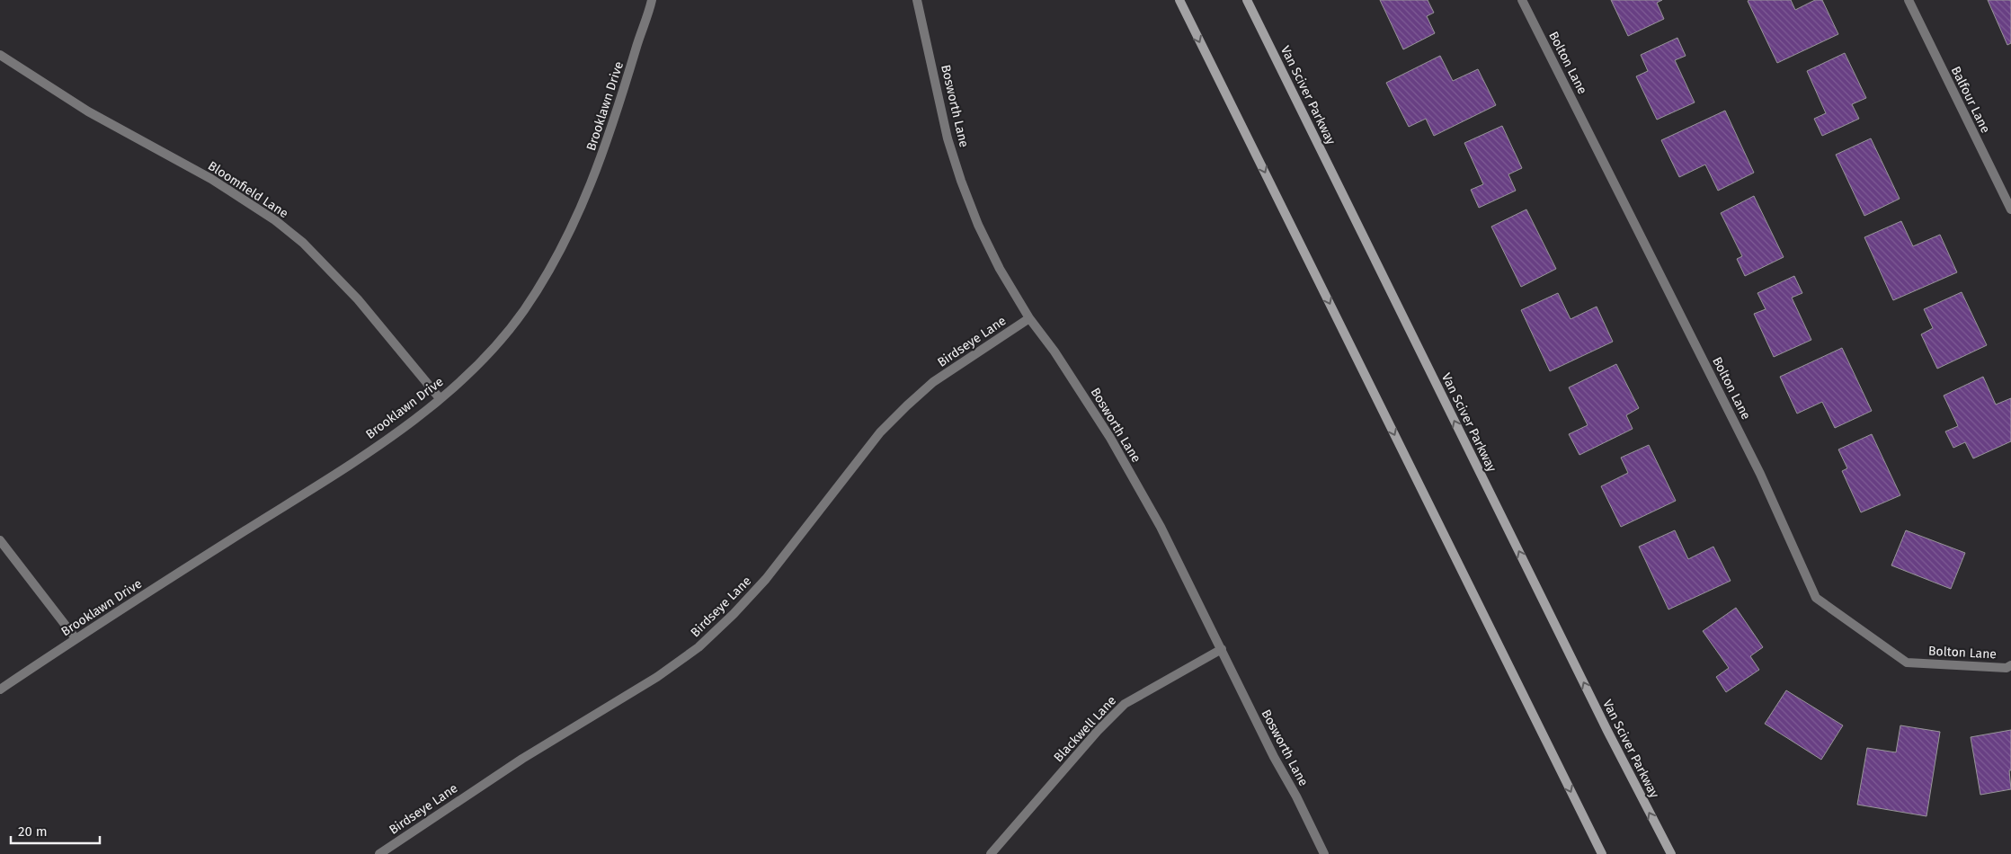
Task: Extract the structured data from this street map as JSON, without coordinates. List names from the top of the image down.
{
  "streets": {
    "street": [
      "Bolton Lane",
      "Van Sciver Parkway",
      "Balfour Lane",
      "Brooklawn Drive",
      "Bosworth Lane",
      "Bloomfield Lane",
      "Birdseye Lane",
      "Blackwell Lane"
    ]
  },
  "crossings": [
    ["Brooklawn Drive", "Bloomfield Lane"],
    ["Bosworth Lane", "Birdseye Lane"],
    ["Bosworth Lane", "Blackwell Lane"]
  ],
  "scale_bar": "20 m"
}
